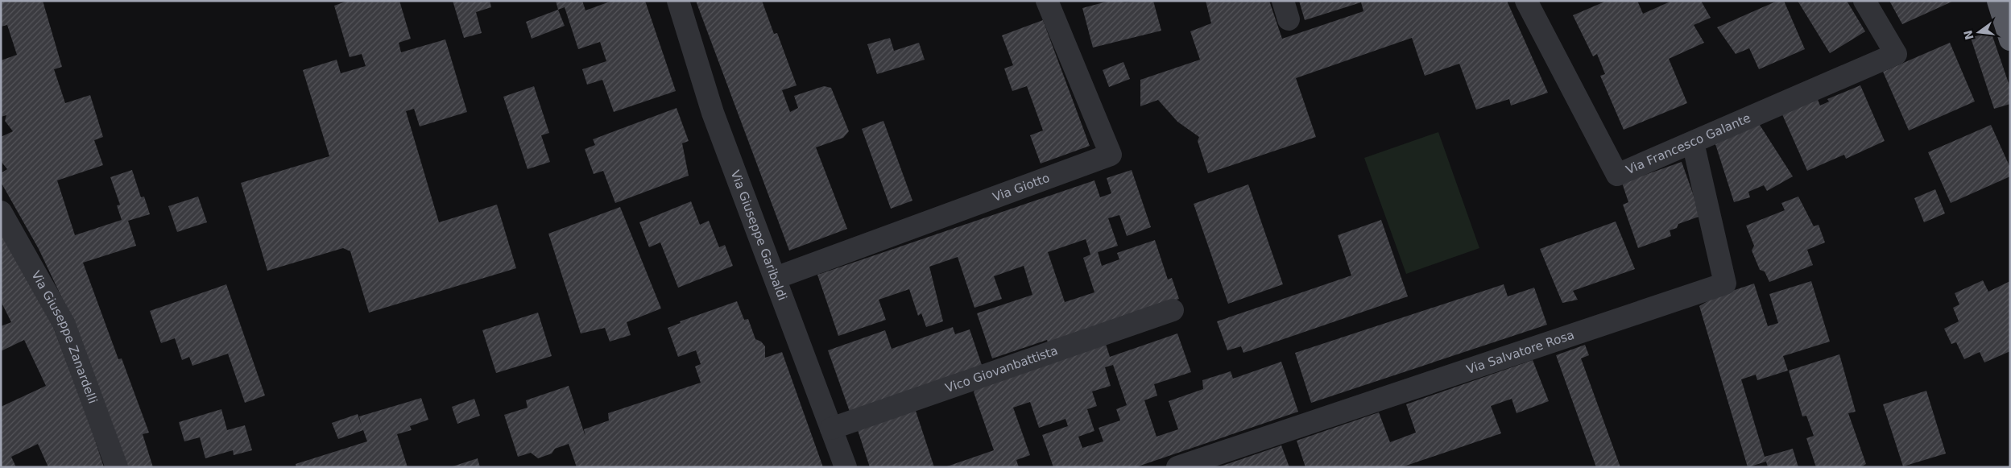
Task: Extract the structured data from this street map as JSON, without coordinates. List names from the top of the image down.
{
  "streets": {
    "street": [
      "Via Francesco Galante",
      "Via Giotto",
      "Via Giuseppe Garibaldi",
      "Via Giuseppe Zanardelli",
      "Via Salvatore Rosa",
      "Vico Giovanbattista"
    ]
  },
  "crossings": [
    ["Via Francesco Galante", "Via Salvatore Rosa"],
    ["Via Giotto", "Via Giuseppe Garibaldi"],
    ["Via Giuseppe Garibaldi", "Vico Giovanbattista"]
  ],
  "north": "left"
}
